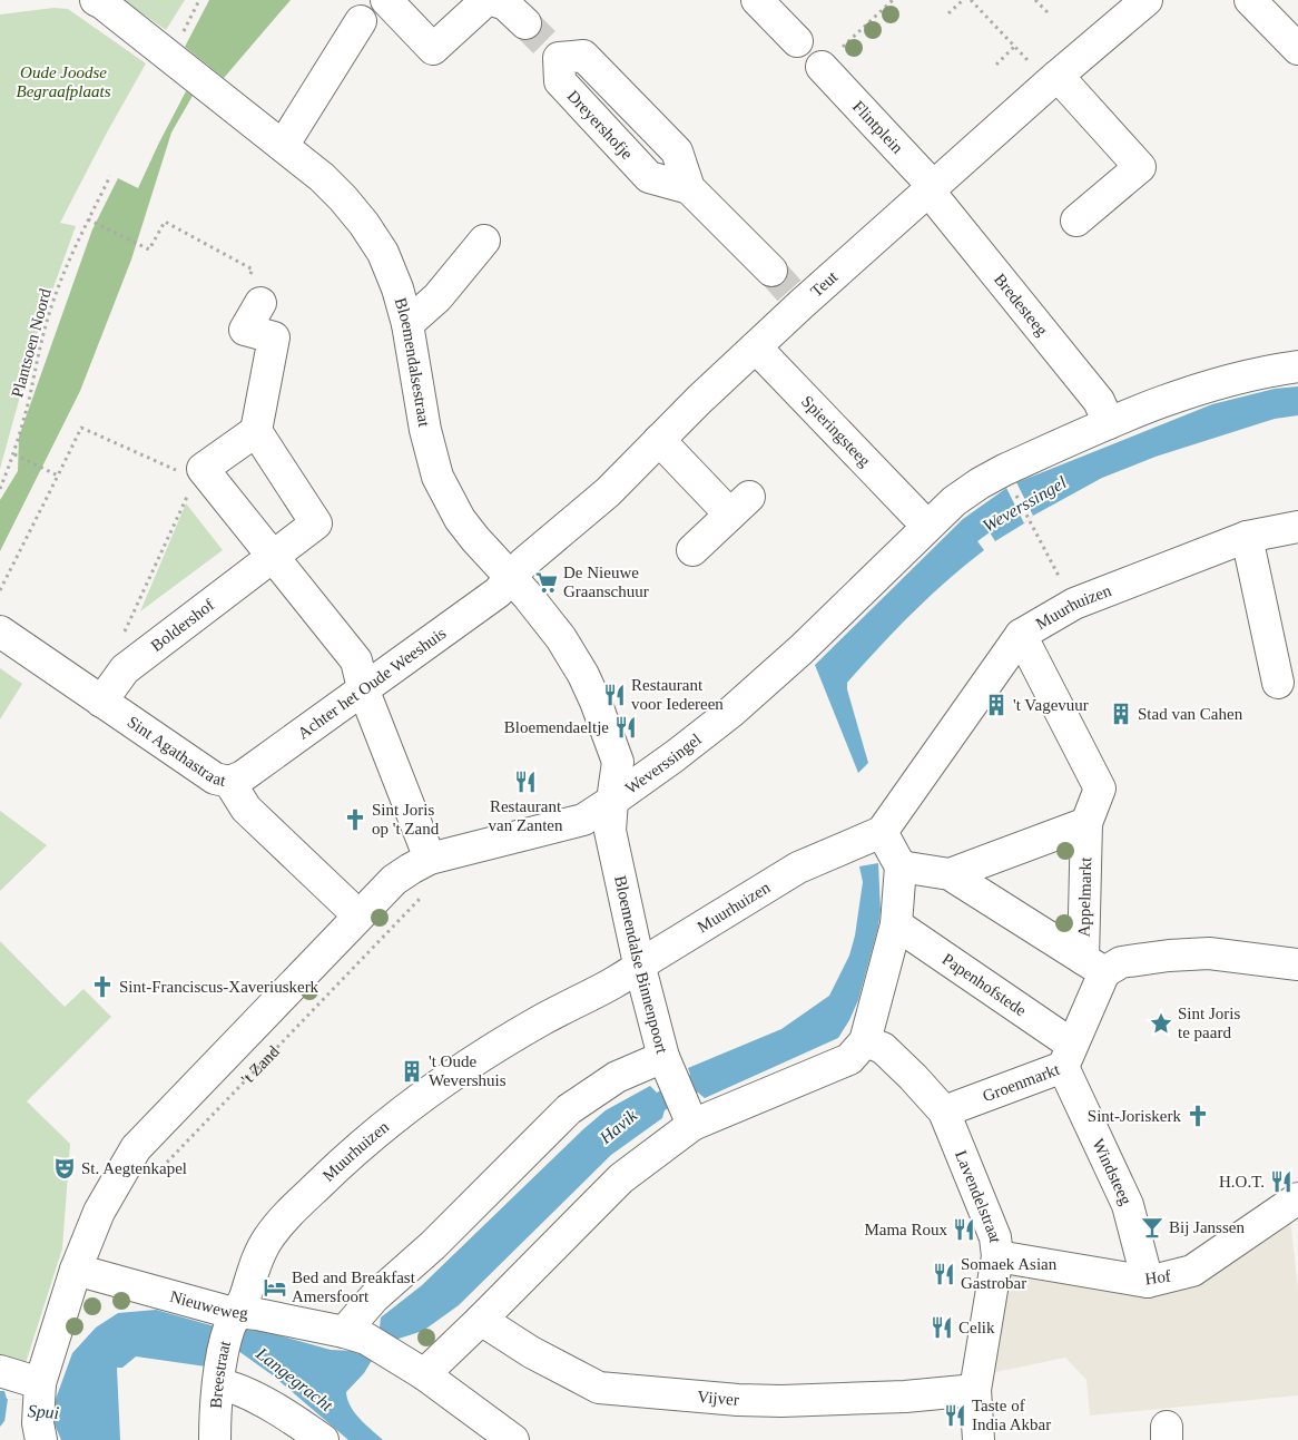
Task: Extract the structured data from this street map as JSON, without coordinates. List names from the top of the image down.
{
  "streets": {
    "street": [
      "Dreyershofje",
      "Flintplein",
      "Teut",
      "Bredesteeg",
      "Bloemendalsestraat",
      "Spieringsteeg",
      "Muurhuizen",
      "Boldershof",
      "Achter het Oude Weeshuis",
      "Sint Agathastraat",
      "Weverssingel",
      "Appelmarkt",
      "Bloemendalse Binnenpoort",
      "Papenhofstede",
      "'t Zand",
      "Groenmarkt",
      "Windsteeg",
      "Lavendelstraat",
      "Hof",
      "Nieuweweg",
      "Breestraat",
      "Vijver"
    ],
    "path": ["Plantsoen Noord"]
  },
  "crossings": [
    ["Dreyershofje", "Teut"],
    ["Flintplein", "Teut"],
    ["Flintplein", "Bredesteeg"],
    ["Teut", "Bredesteeg"],
    ["Teut", "Bloemendalsestraat"],
    ["Teut", "Spieringsteeg"],
    ["Teut", "Achter het Oude Weeshuis"],
    ["Bredesteeg", "Weverssingel"],
    ["Bloemendalsestraat", "Achter het Oude Weeshuis"],
    ["Bloemendalsestraat", "Weverssingel"],
    ["Bloemendalsestraat", "Bloemendalse Binnenpoort"],
    ["Bloemendalsestraat", "'t Zand"],
    ["Muurhuizen", "Bloemendalse Binnenpoort"],
    ["Muurhuizen", "Nieuweweg"],
    ["Muurhuizen", "Breestraat"],
    ["Boldershof", "Sint Agathastraat"],
    ["Achter het Oude Weeshuis", "Sint Agathastraat"],
    ["Sint Agathastraat", "'t Zand"],
    ["Weverssingel", "Bloemendalse Binnenpoort"],
    ["Weverssingel", "'t Zand"],
    ["Appelmarkt", "Groenmarkt"],
    ["Bloemendalse Binnenpoort", "'t Zand"],
    ["Papenhofstede", "Groenmarkt"],
    ["Papenhofstede", "Windsteeg"],
    ["'t Zand", "Nieuweweg"],
    ["Groenmarkt", "Windsteeg"],
    ["Groenmarkt", "Lavendelstraat"],
    ["Windsteeg", "Hof"],
    ["Lavendelstraat", "Hof"],
    ["Lavendelstraat", "Vijver"],
    ["Nieuweweg", "Breestraat"]
  ],
  "water": [
    "Weverssingel",
    "Havik",
    "Langegracht",
    "Spui"
  ],
  "parks": ["Oude Joodse Begraafplaats"],
  "places": {
    "supermarket": ["De Nieuwe Graanschuur"],
    "restaurant": [
      "Restaurant voor Iedereen",
      "Bloemendaeltje",
      "Restaurant van Zanten",
      "H.O.T.",
      "Mama Roux",
      "Somaek Asian Gastrobar",
      "Celik",
      "Taste of India Akbar"
    ],
    "building": ["'t Vagevuur", "Stad van Cahen", "'t Oude Wevershuis"],
    "church": ["Sint Joris op 't Zand", "Sint-Franciscus-Xaveriuskerk", "Sint-Joriskerk"],
    "place": ["Sint Joris te paard"],
    "theatre": ["St. Aegtenkapel"],
    "bar": ["Bij Janssen"],
    "hotel": ["Bed and Breakfast Amersfoort"]
  }
}
